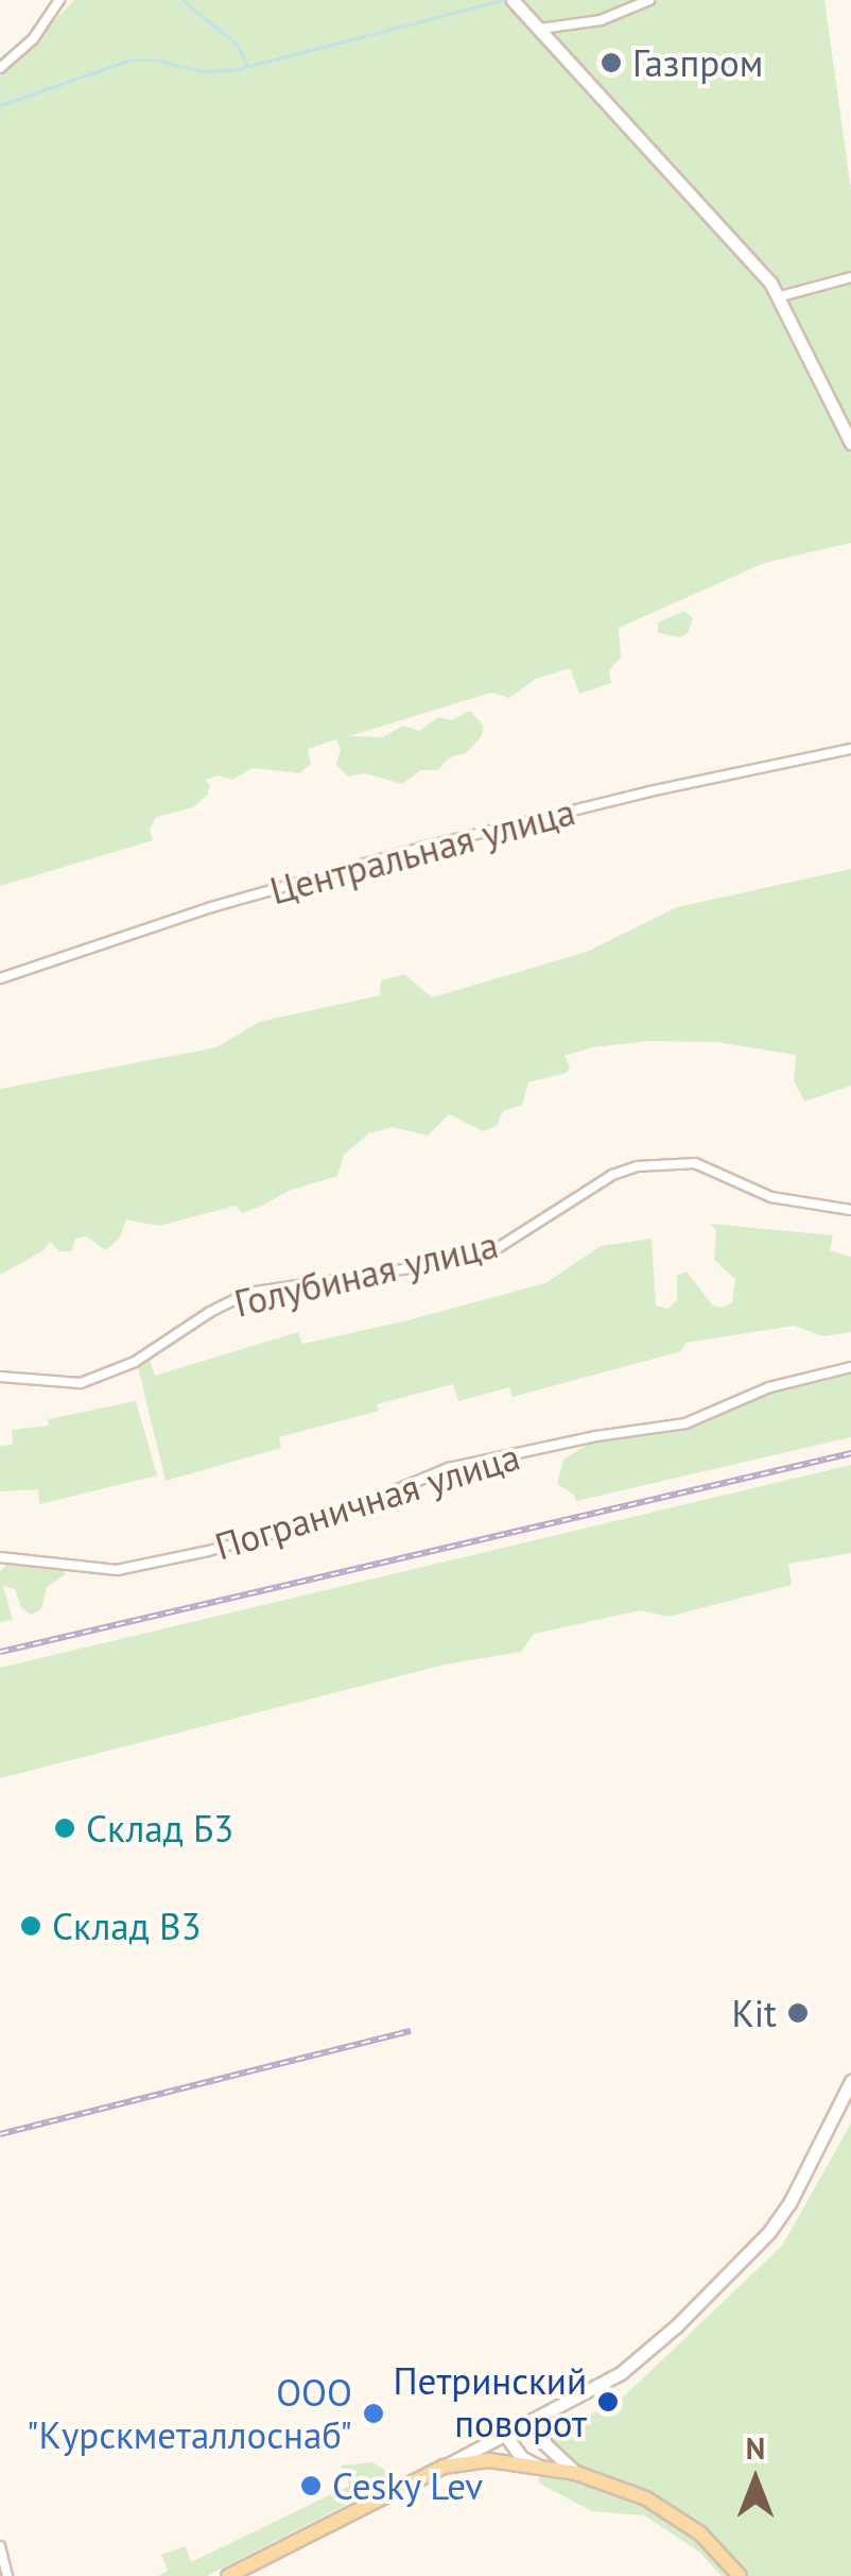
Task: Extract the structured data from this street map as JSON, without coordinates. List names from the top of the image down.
{
  "streets": {
    "street": ["Центральная улица", "Голубиная улица", "Пограничная улица"]
  },
  "places": [
    "Газпром",
    "Склад Б3",
    "Склад В3",
    "Kit",
    "Петринский поворот",
    "ООО \"Курскметаллоснаб\"",
    "Cesky Lev"
  ],
  "north": "top"
}
